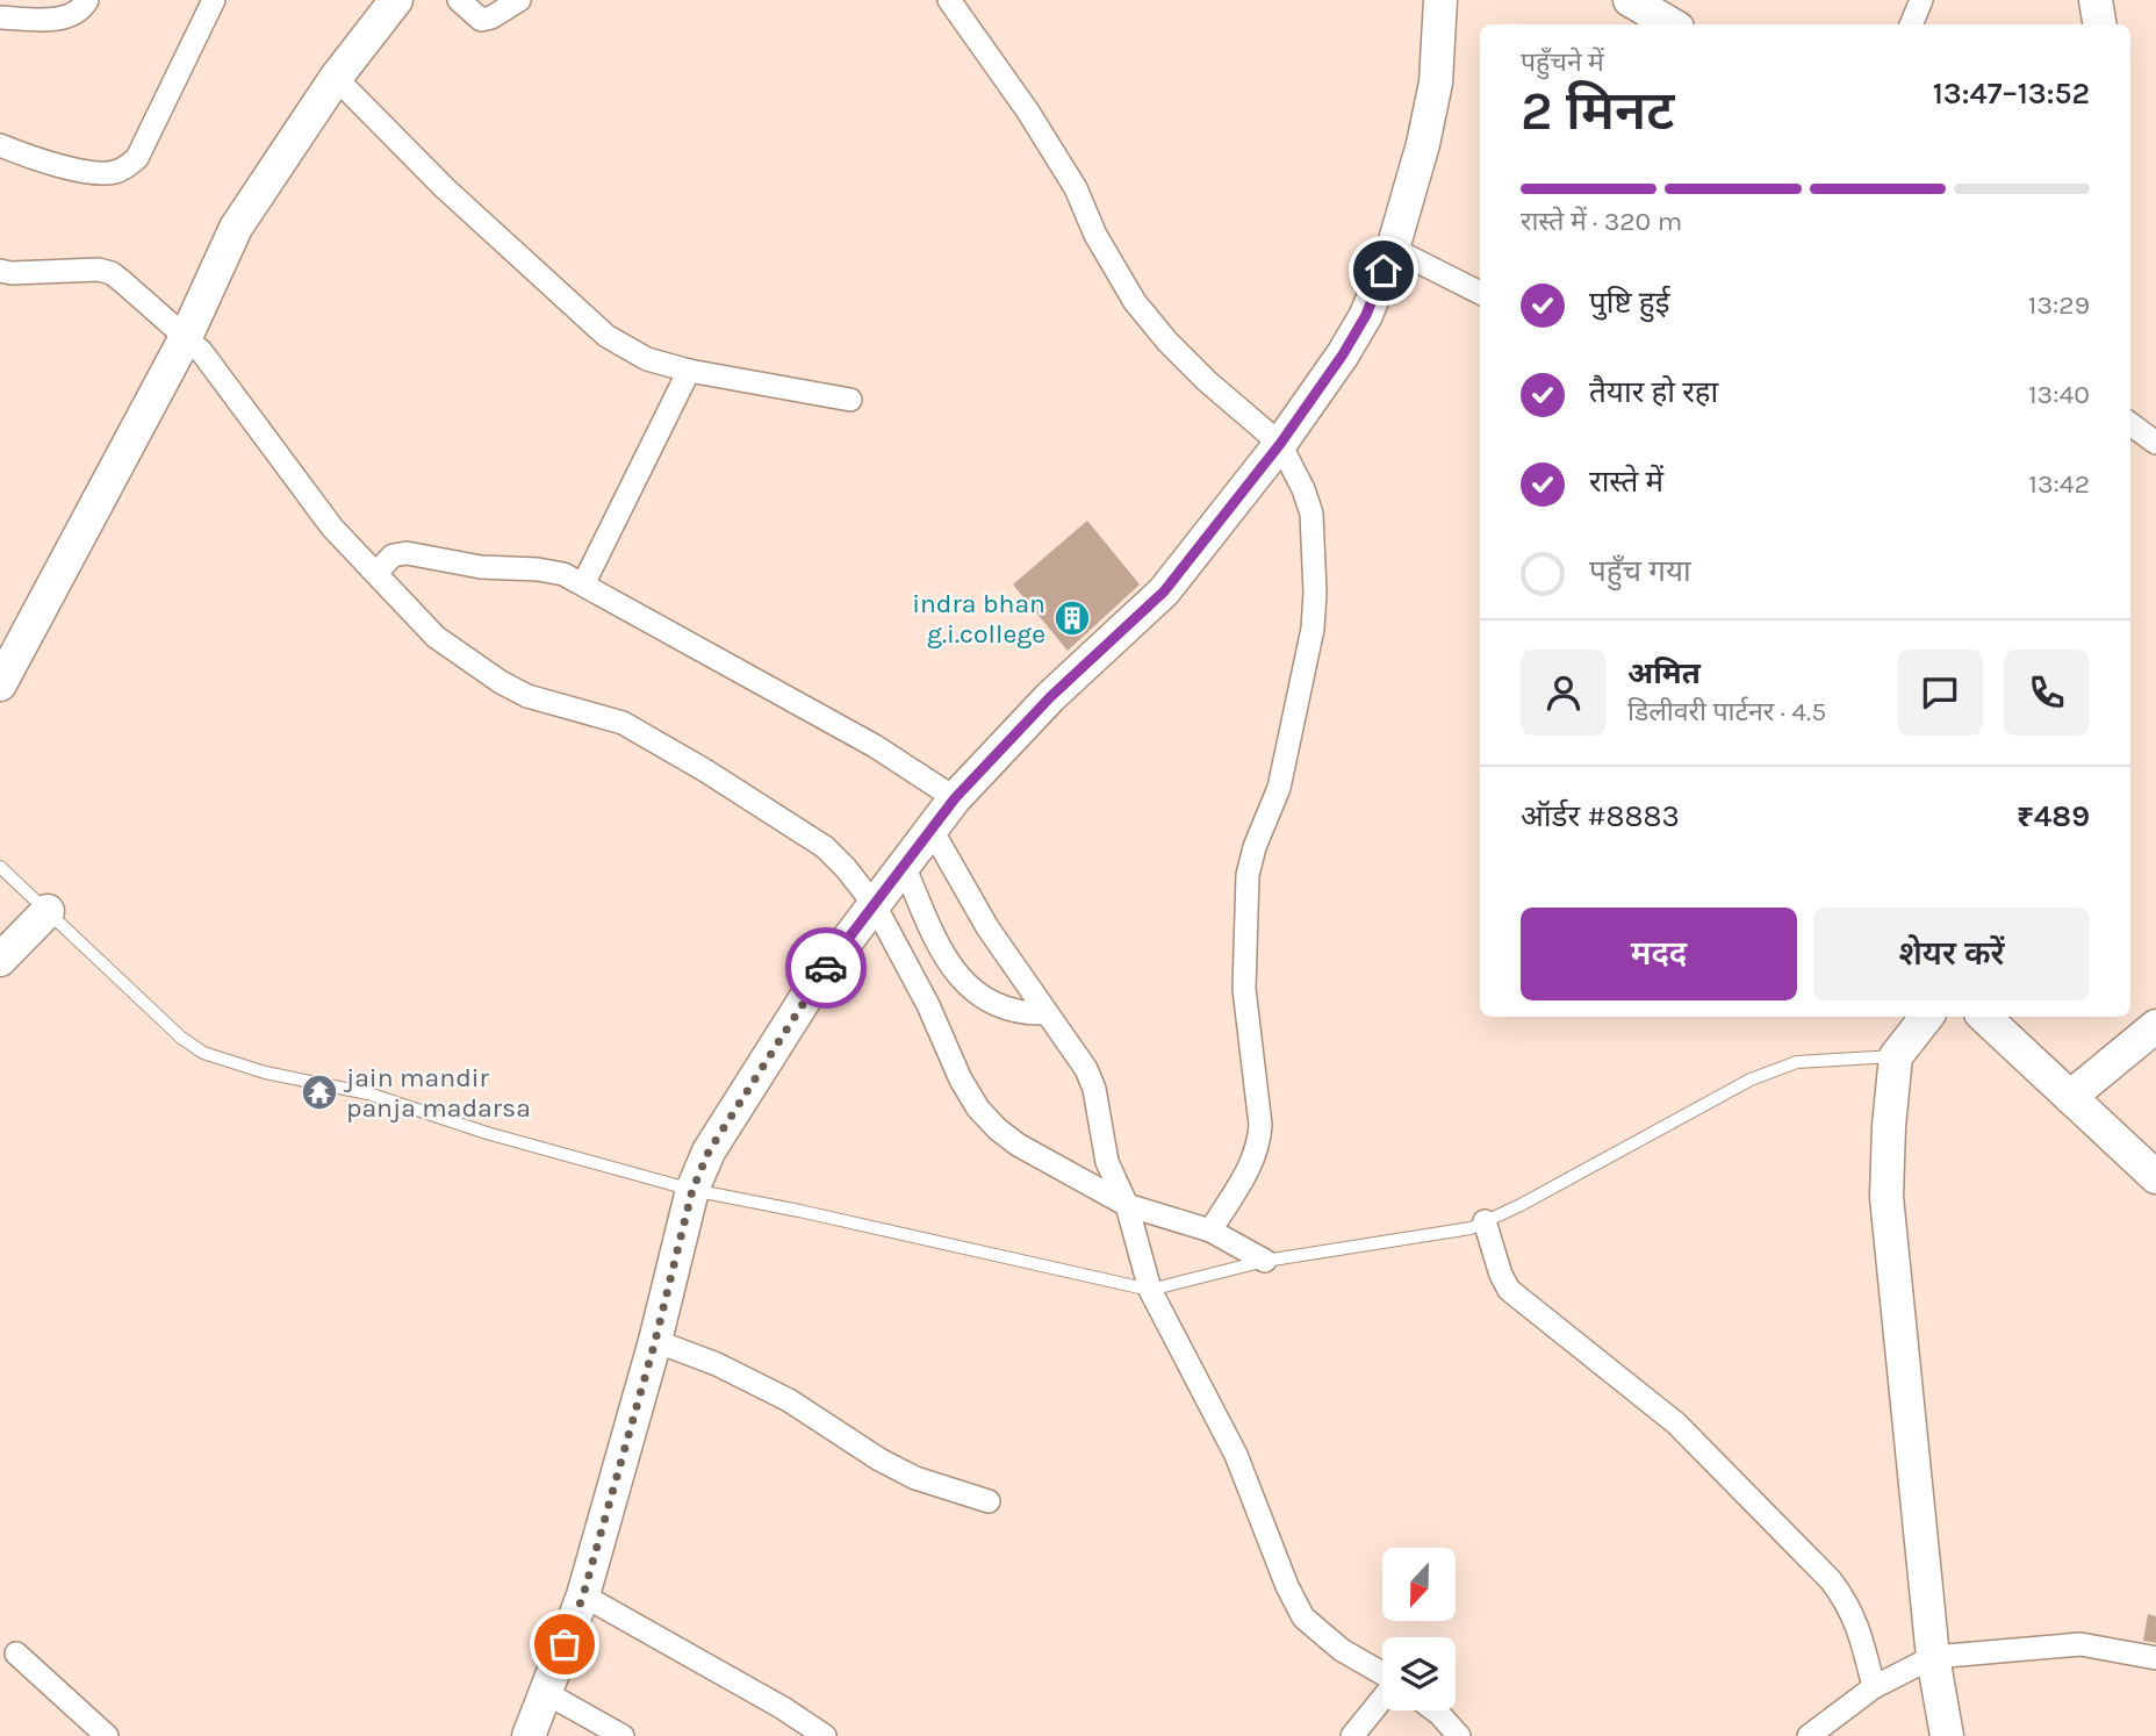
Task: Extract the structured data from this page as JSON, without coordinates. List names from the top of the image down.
{
  "places": {
    "building": ["indra bhan g.i.college"],
    "temple": ["jain mandir panja madarsa"]
  },
  "north": "bottom",
  "page": {
    "heading": ["2 मिनट", "पहुँचने में", "13:47–13:52"],
    "panel": [
      "अमित",
      "डिलीवरी पार्टनर · 4.5",
      "ऑर्डर #8883",
      "₹489"
    ],
    "bar": "रास्ते में · 320 m",
    "list": [
      ["पुष्टि हुई", "13:29"],
      ["तैयार हो रहा", "13:40"],
      ["रास्ते में", "13:42"],
      "पहुँच गया"
    ],
    "buttons": ["मदद", "शेयर करें"]
  }
}
